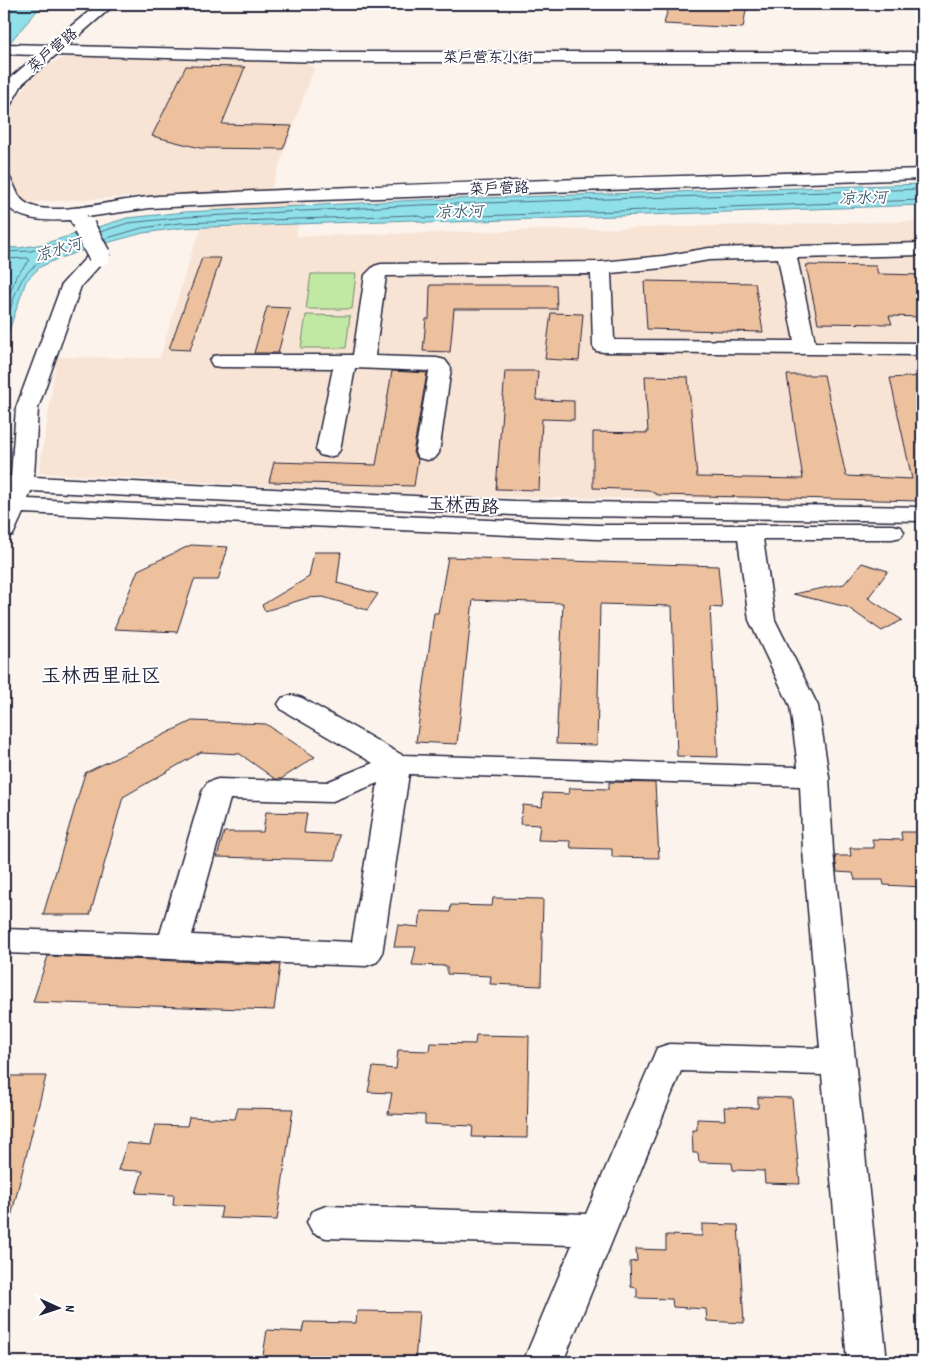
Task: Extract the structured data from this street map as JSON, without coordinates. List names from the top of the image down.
{
  "streets": {
    "street": ["菜户营路", "菜户营东小街", "玉林西路"]
  },
  "crossings": [
    ["菜户营路", "菜户营东小街"]
  ],
  "districts": ["玉林西里社区"],
  "water": ["凉水河"],
  "north": "right"
}
